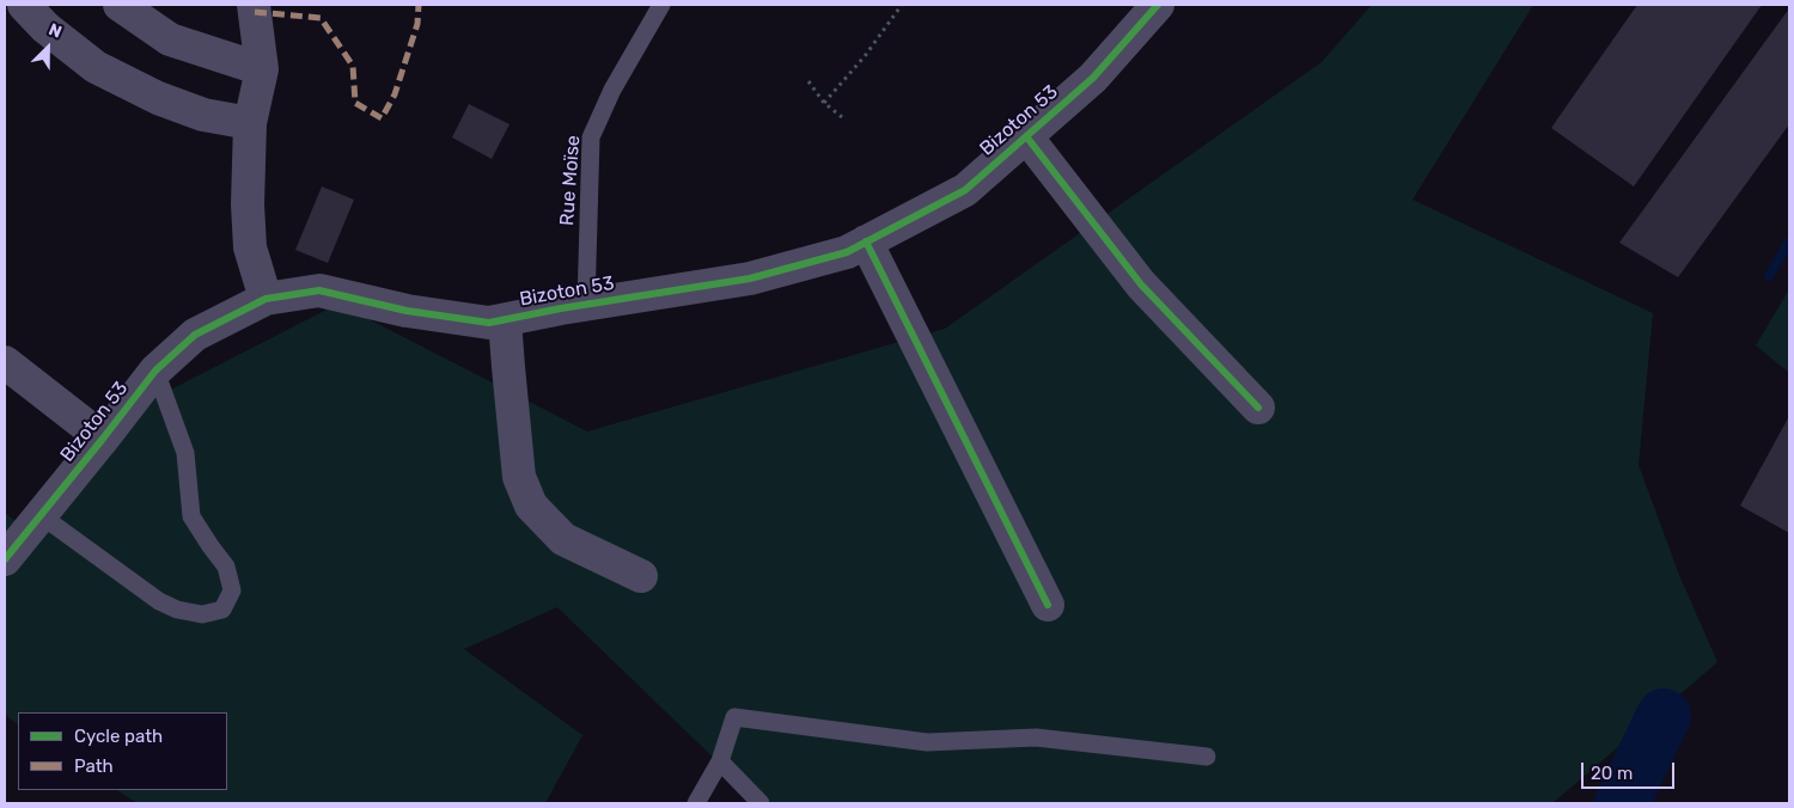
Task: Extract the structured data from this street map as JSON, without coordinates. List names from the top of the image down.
{
  "streets": {
    "street": ["Bizoton 53"],
    "lane": ["Rue Moïse"]
  },
  "crossings": [
    ["Bizoton 53", "Rue Moïse"]
  ],
  "legend": ["Cycle path", "Path"],
  "scale_bar": "20 m",
  "north": "top right"
}
